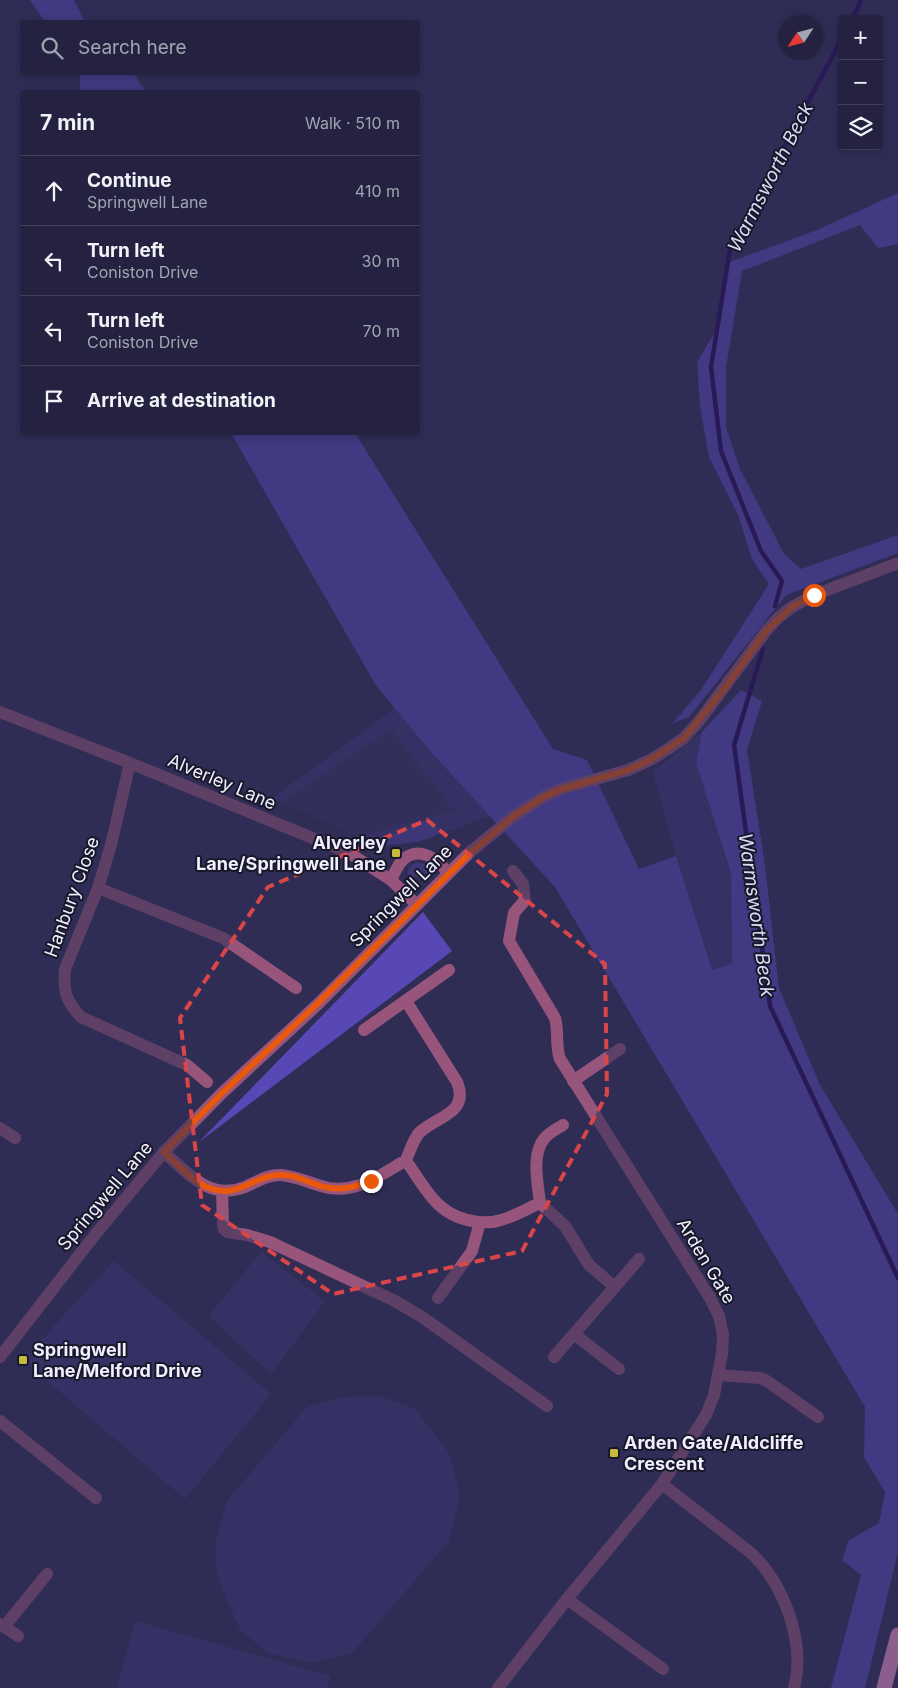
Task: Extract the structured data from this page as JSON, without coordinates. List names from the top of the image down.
{
  "streets": {
    "street": [
      "Alverley Lane",
      "Springwell Lane",
      "Hanbury Close",
      "Arden Gate"
    ]
  },
  "crossings": [
    ["Alverley Lane", "Springwell Lane"],
    ["Alverley Lane", "Hanbury Close"]
  ],
  "water": ["Warmsworth Beck"],
  "places": {
    "transit": ["Alverley Lane/Springwell Lane", "Springwell Lane/Melford Drive", "Arden Gate/Aldcliffe Crescent"]
  },
  "north": "bottom left",
  "page": {
    "map_buttons": ["+", "−"],
    "search": "Search here",
    "heading": ["7 min", "Walk · 510 m"],
    "list": [
      ["Continue", "Springwell Lane", "410 m"],
      ["Turn left", "Coniston Drive", "30 m"],
      ["Turn left", "Coniston Drive", "70 m"],
      "Arrive at destination"
    ]
  }
}
